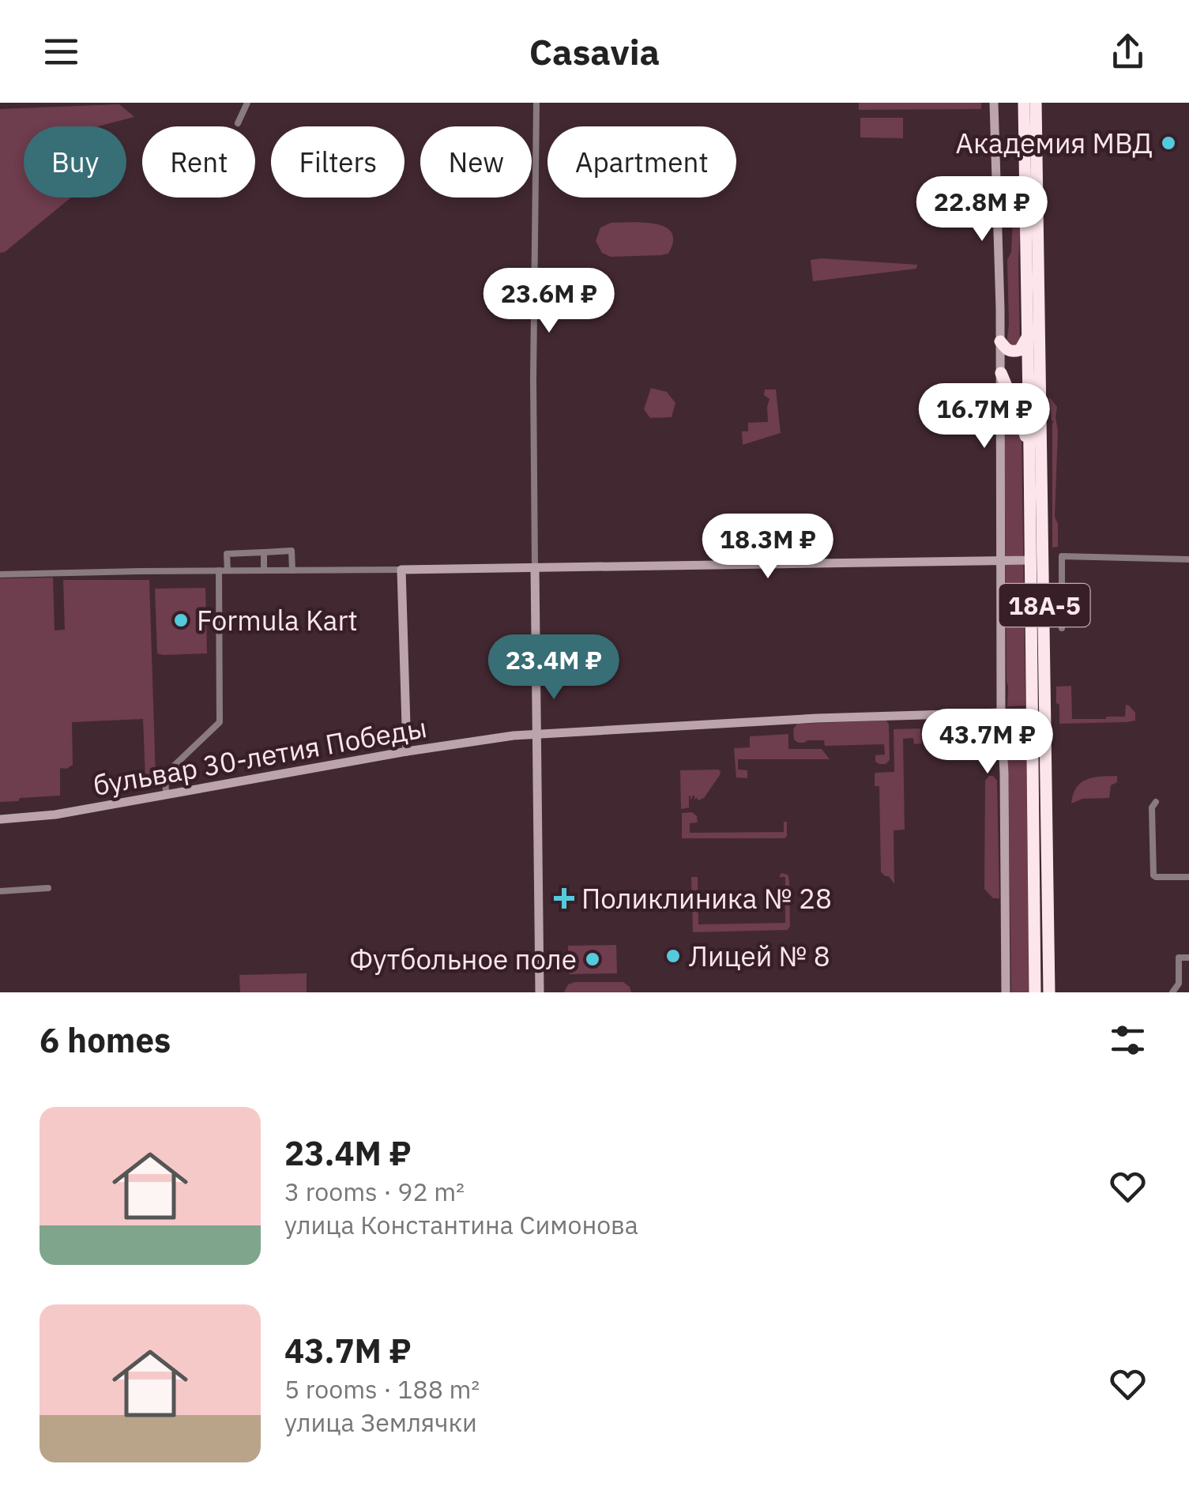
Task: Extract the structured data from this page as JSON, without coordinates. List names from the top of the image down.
{
  "streets": {
    "highway": ["18А-5"],
    "main road": ["бульвар 30-летия Победы"]
  },
  "places": {
    "other": [
      "Академия МВД",
      "Formula Kart",
      "Лицей № 8",
      "Футбольное поле"
    ],
    "health": ["Поликлиника № 28"]
  },
  "page": {
    "header": "Casavia",
    "chip": [
      "Buy",
      "Rent",
      "Filters",
      "New",
      "Apartment"
    ],
    "price": [
      "22.8M ₽",
      "23.6M ₽",
      "16.7M ₽",
      "18.3M ₽",
      "23.4M ₽",
      "43.7M ₽"
    ],
    "heading": "6 homes",
    "list": [
      {
        "name": "23.4M ₽",
        "note": "3 rooms · 92 m² · улица Константина Симонова"
      },
      {
        "name": "43.7M ₽",
        "note": "5 rooms · 188 m² · улица Землячки"
      }
    ]
  }
}
